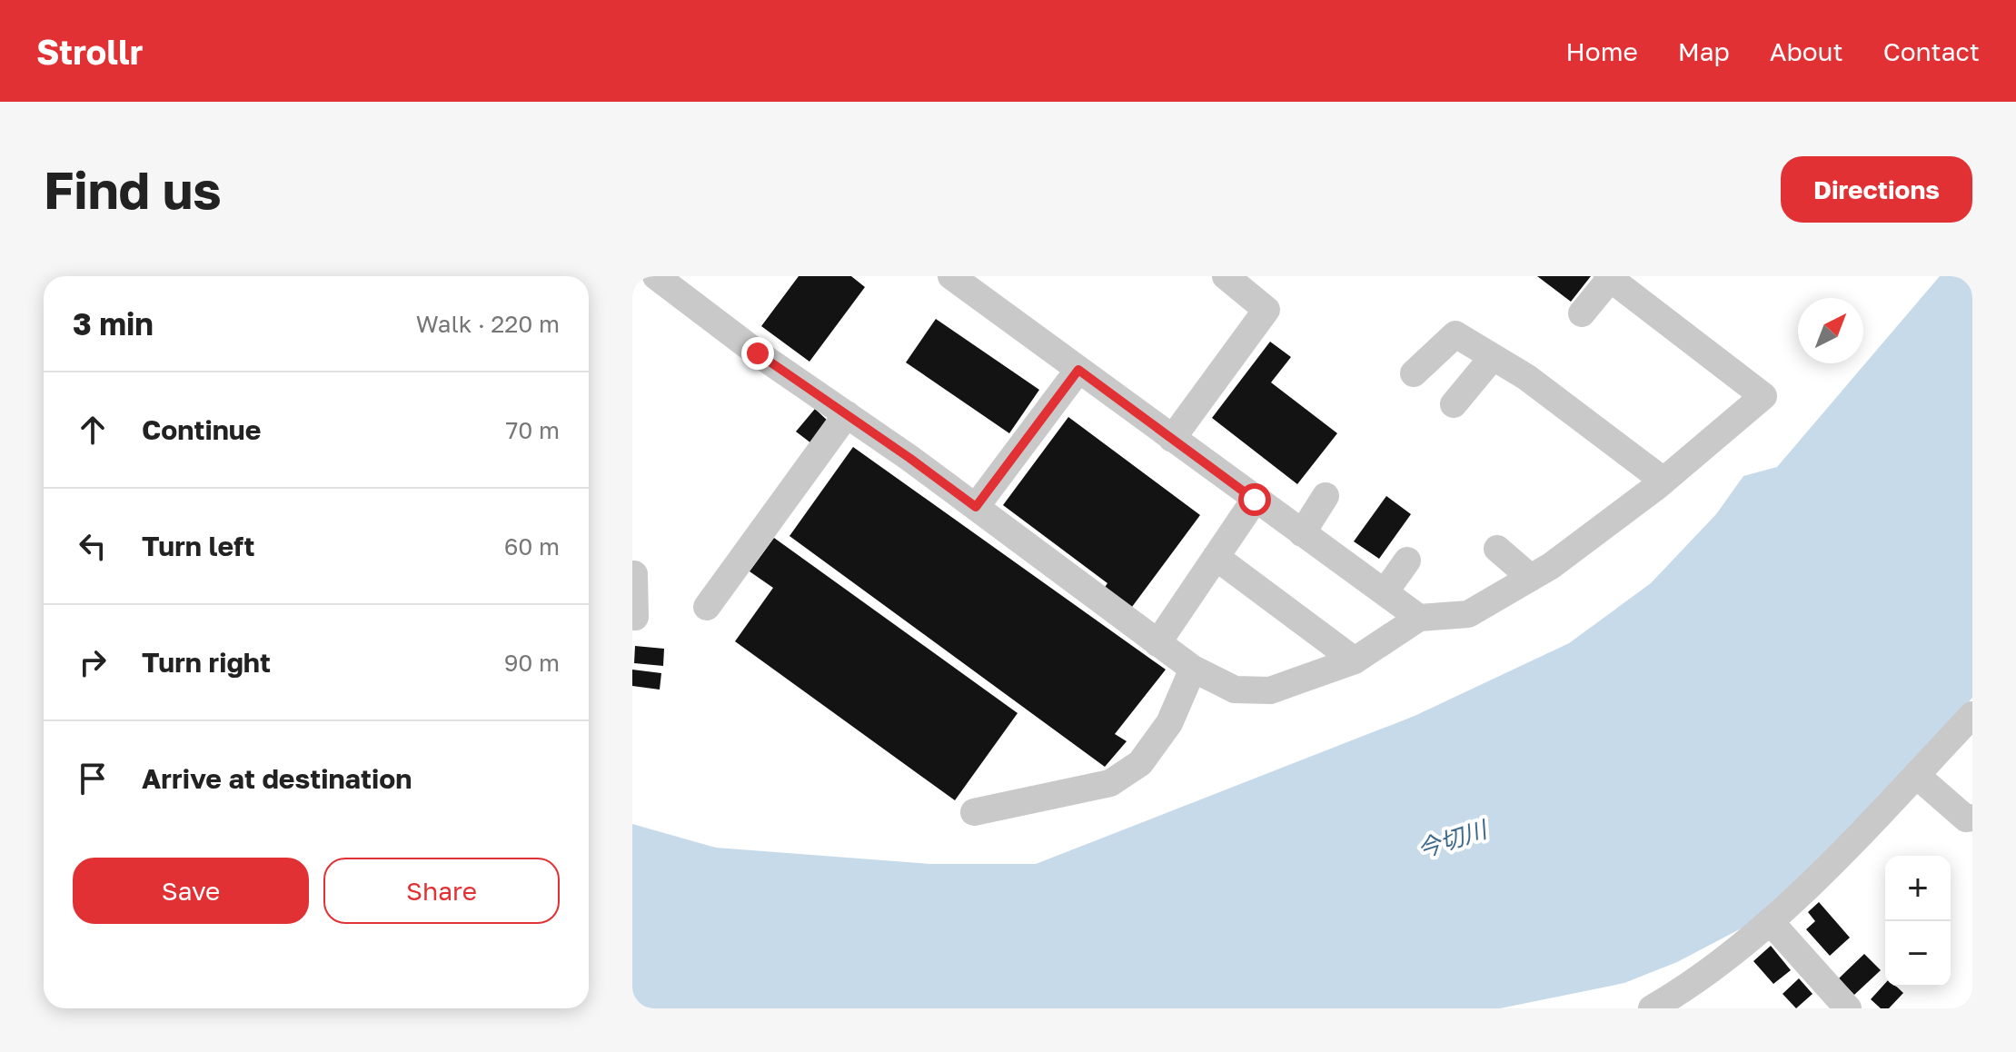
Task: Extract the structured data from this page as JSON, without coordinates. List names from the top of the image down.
{
  "water": ["今切川"],
  "north": "top right",
  "page": {
    "header": "Strollr",
    "nav": [
      "Home",
      "Map",
      "About",
      "Contact"
    ],
    "buttons": [
      "Directions",
      ["Save", "Share"]
    ],
    "title": "Find us",
    "heading": ["3 min", "Walk · 220 m"],
    "list": [
      ["Continue", "70 m"],
      ["Turn left", "60 m"],
      ["Turn right", "90 m"],
      "Arrive at destination"
    ],
    "map_buttons": ["+", "−"]
  }
}
